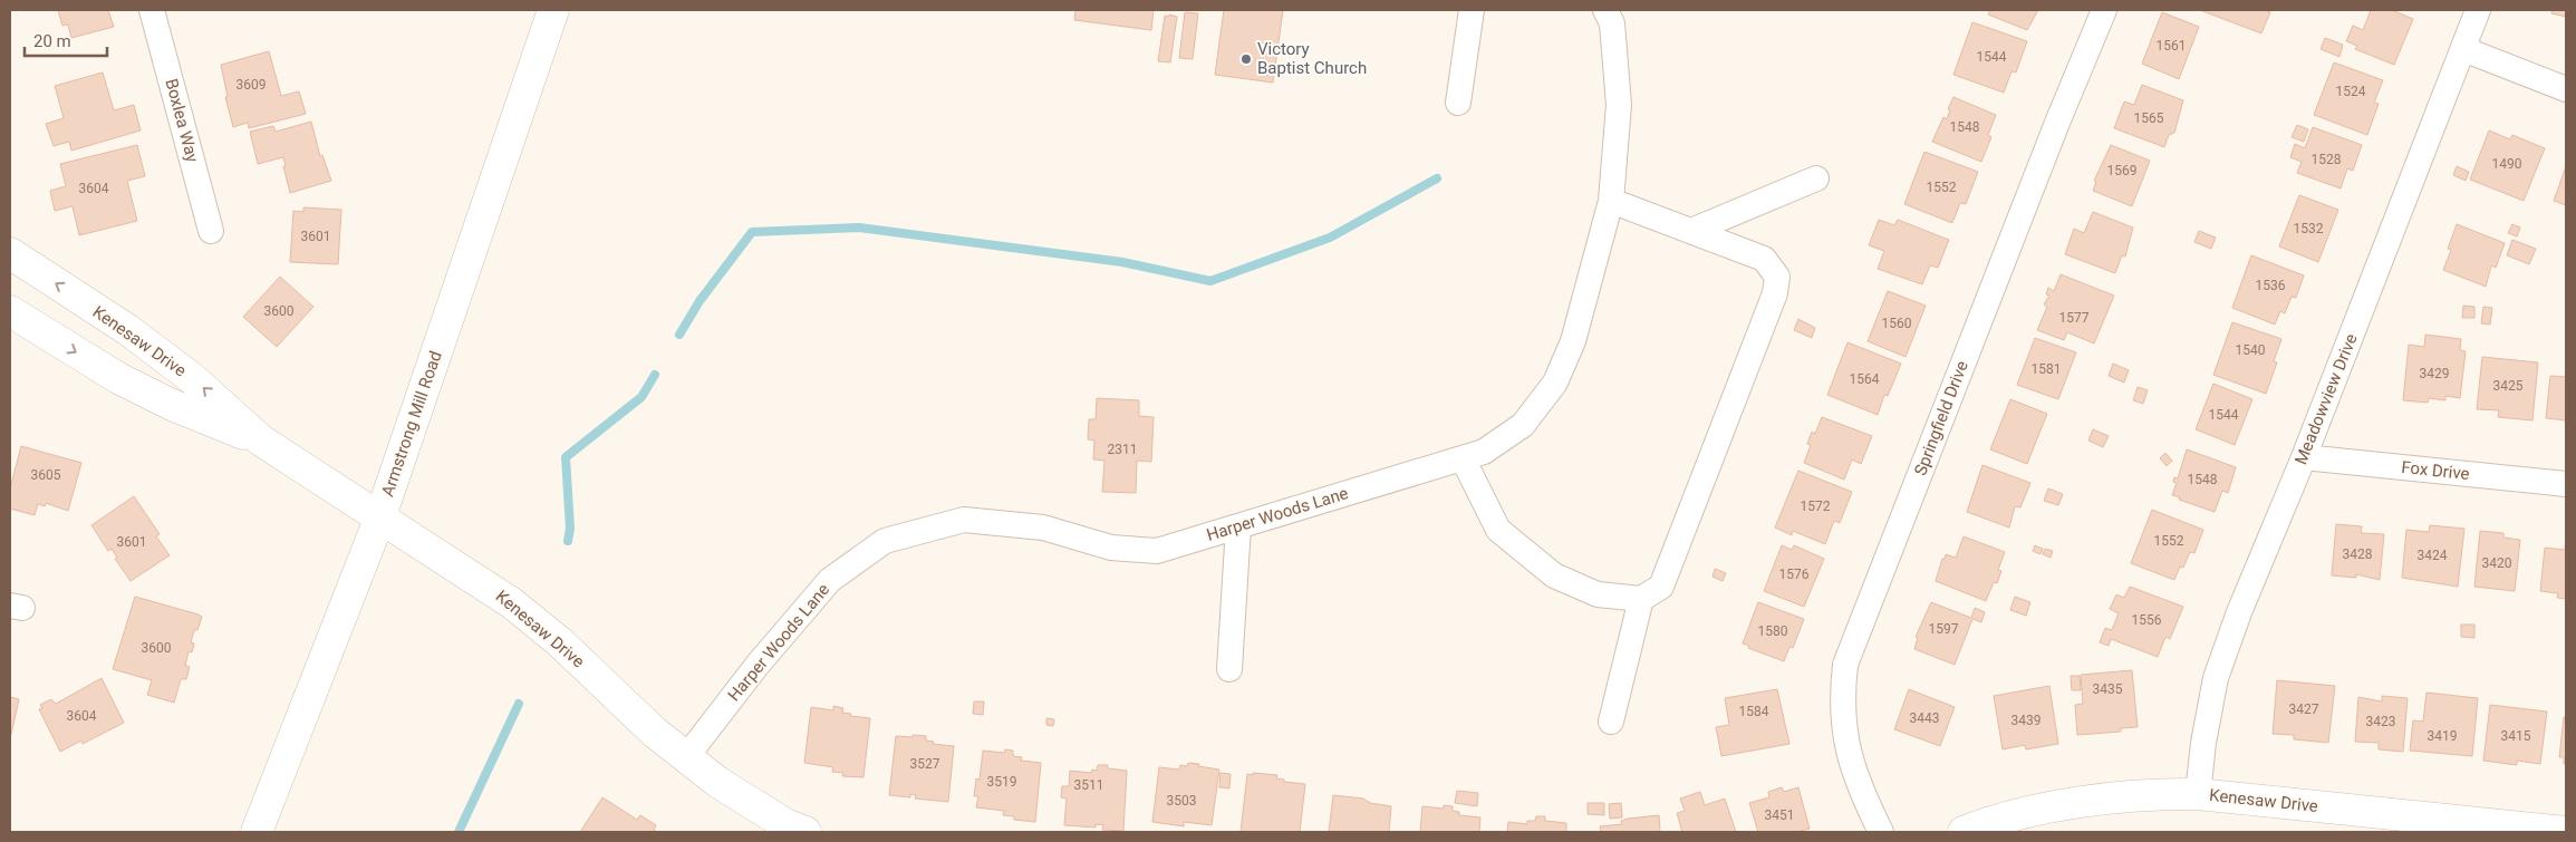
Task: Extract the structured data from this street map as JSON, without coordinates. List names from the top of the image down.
{
  "streets": {
    "street": [
      "Boxlea Way",
      "Kenesaw Drive",
      "Meadowview Drive",
      "Springfield Drive",
      "Armstrong Mill Road",
      "Fox Drive",
      "Harper Woods Lane"
    ]
  },
  "crossings": [
    ["Kenesaw Drive", "Meadowview Drive"],
    ["Kenesaw Drive", "Armstrong Mill Road"],
    ["Kenesaw Drive", "Harper Woods Lane"],
    ["Meadowview Drive", "Fox Drive"]
  ],
  "places": ["Victory Baptist Church"],
  "house_numbers": [
    "1561",
    "1544",
    "3609",
    "1524",
    "1565",
    "1548",
    "1528",
    "1490",
    "1569",
    "1552",
    "3604",
    "1532",
    "3601",
    "1536",
    "3600",
    "1577",
    "1560",
    "1540",
    "1581",
    "3429",
    "1564",
    "3425",
    "1544",
    "2311",
    "3605",
    "1548",
    "1572",
    "1552",
    "3601",
    "3428",
    "3424",
    "3420",
    "1576",
    "1556",
    "1597",
    "1580",
    "3600",
    "3435",
    "3427",
    "1584",
    "3604",
    "3443",
    "3439",
    "3423",
    "3419",
    "3415",
    "3527",
    "3519",
    "3511",
    "3503",
    "3451"
  ],
  "scale_bar": "20 m"
}
